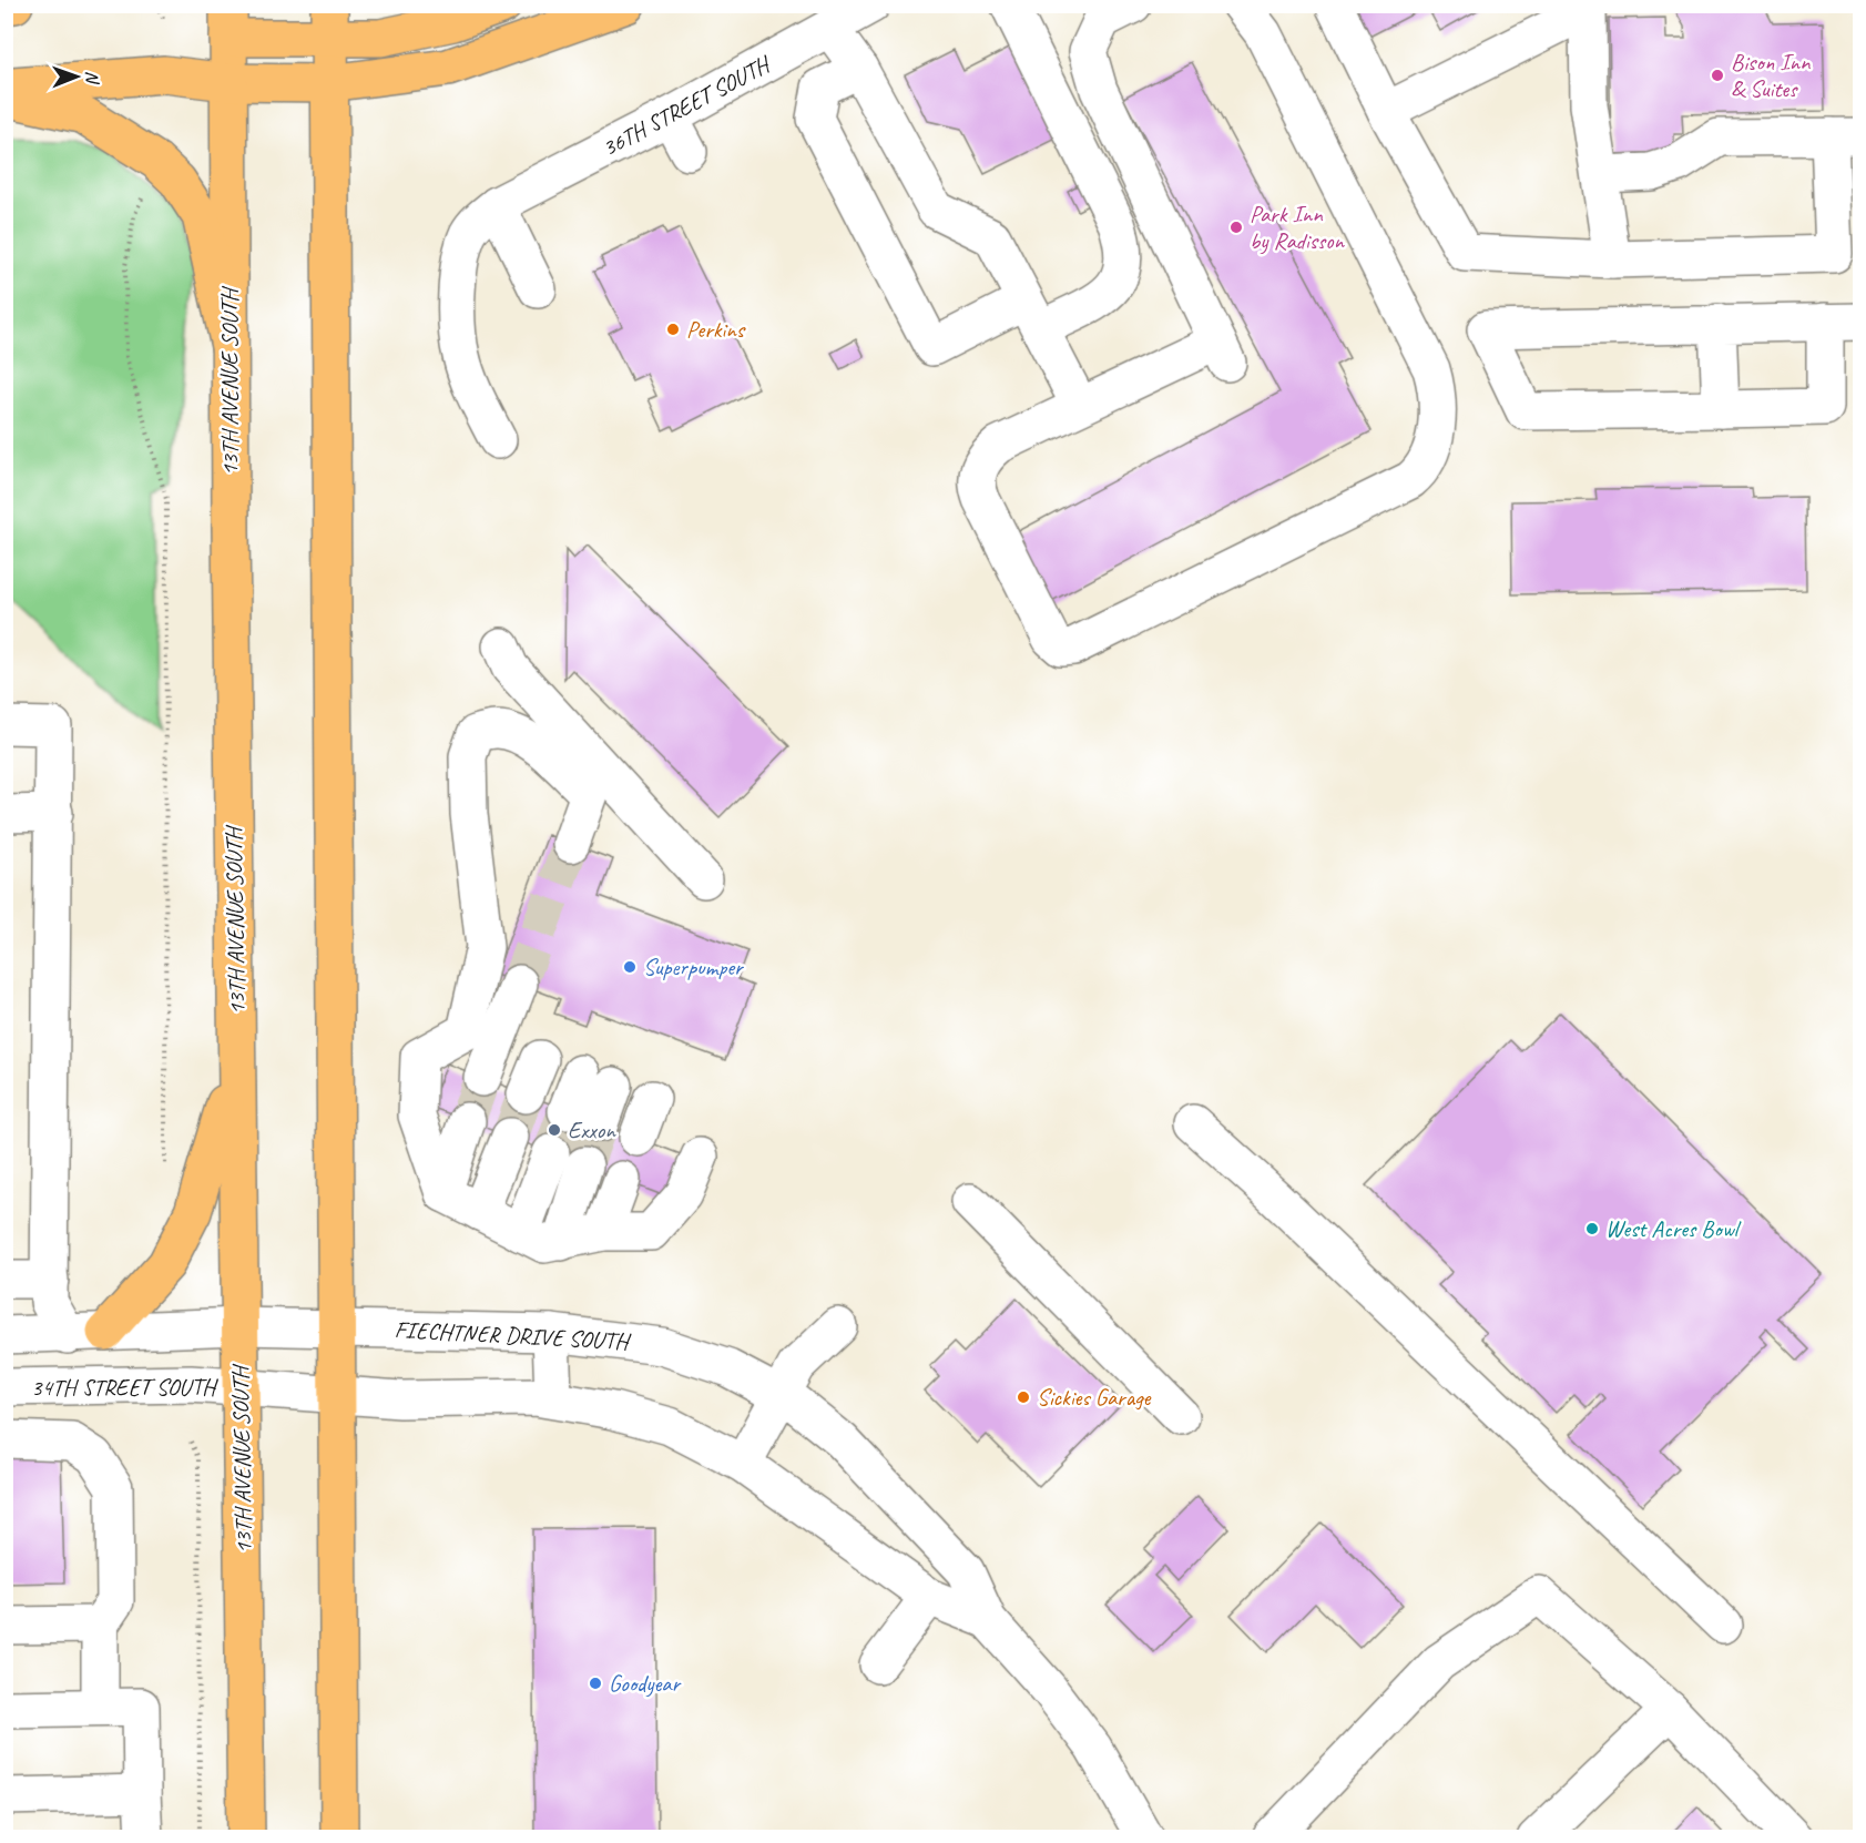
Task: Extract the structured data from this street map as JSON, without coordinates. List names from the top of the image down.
{
  "streets": {
    "main road": ["13TH AVENUE SOUTH"],
    "street": ["36TH STREET SOUTH", "FIECHTNER DRIVE SOUTH", "34TH STREET SOUTH"]
  },
  "crossings": [
    ["13TH AVENUE SOUTH", "FIECHTNER DRIVE SOUTH"],
    ["13TH AVENUE SOUTH", "34TH STREET SOUTH"],
    ["FIECHTNER DRIVE SOUTH", "34TH STREET SOUTH"]
  ],
  "places": [
    "Bison Inn & Suites",
    "Park Inn by Radisson",
    "Perkins",
    "Superpumper",
    "Exxon",
    "West Acres Bowl",
    "Sickies Garage",
    "Goodyear"
  ],
  "north": "right"
}
